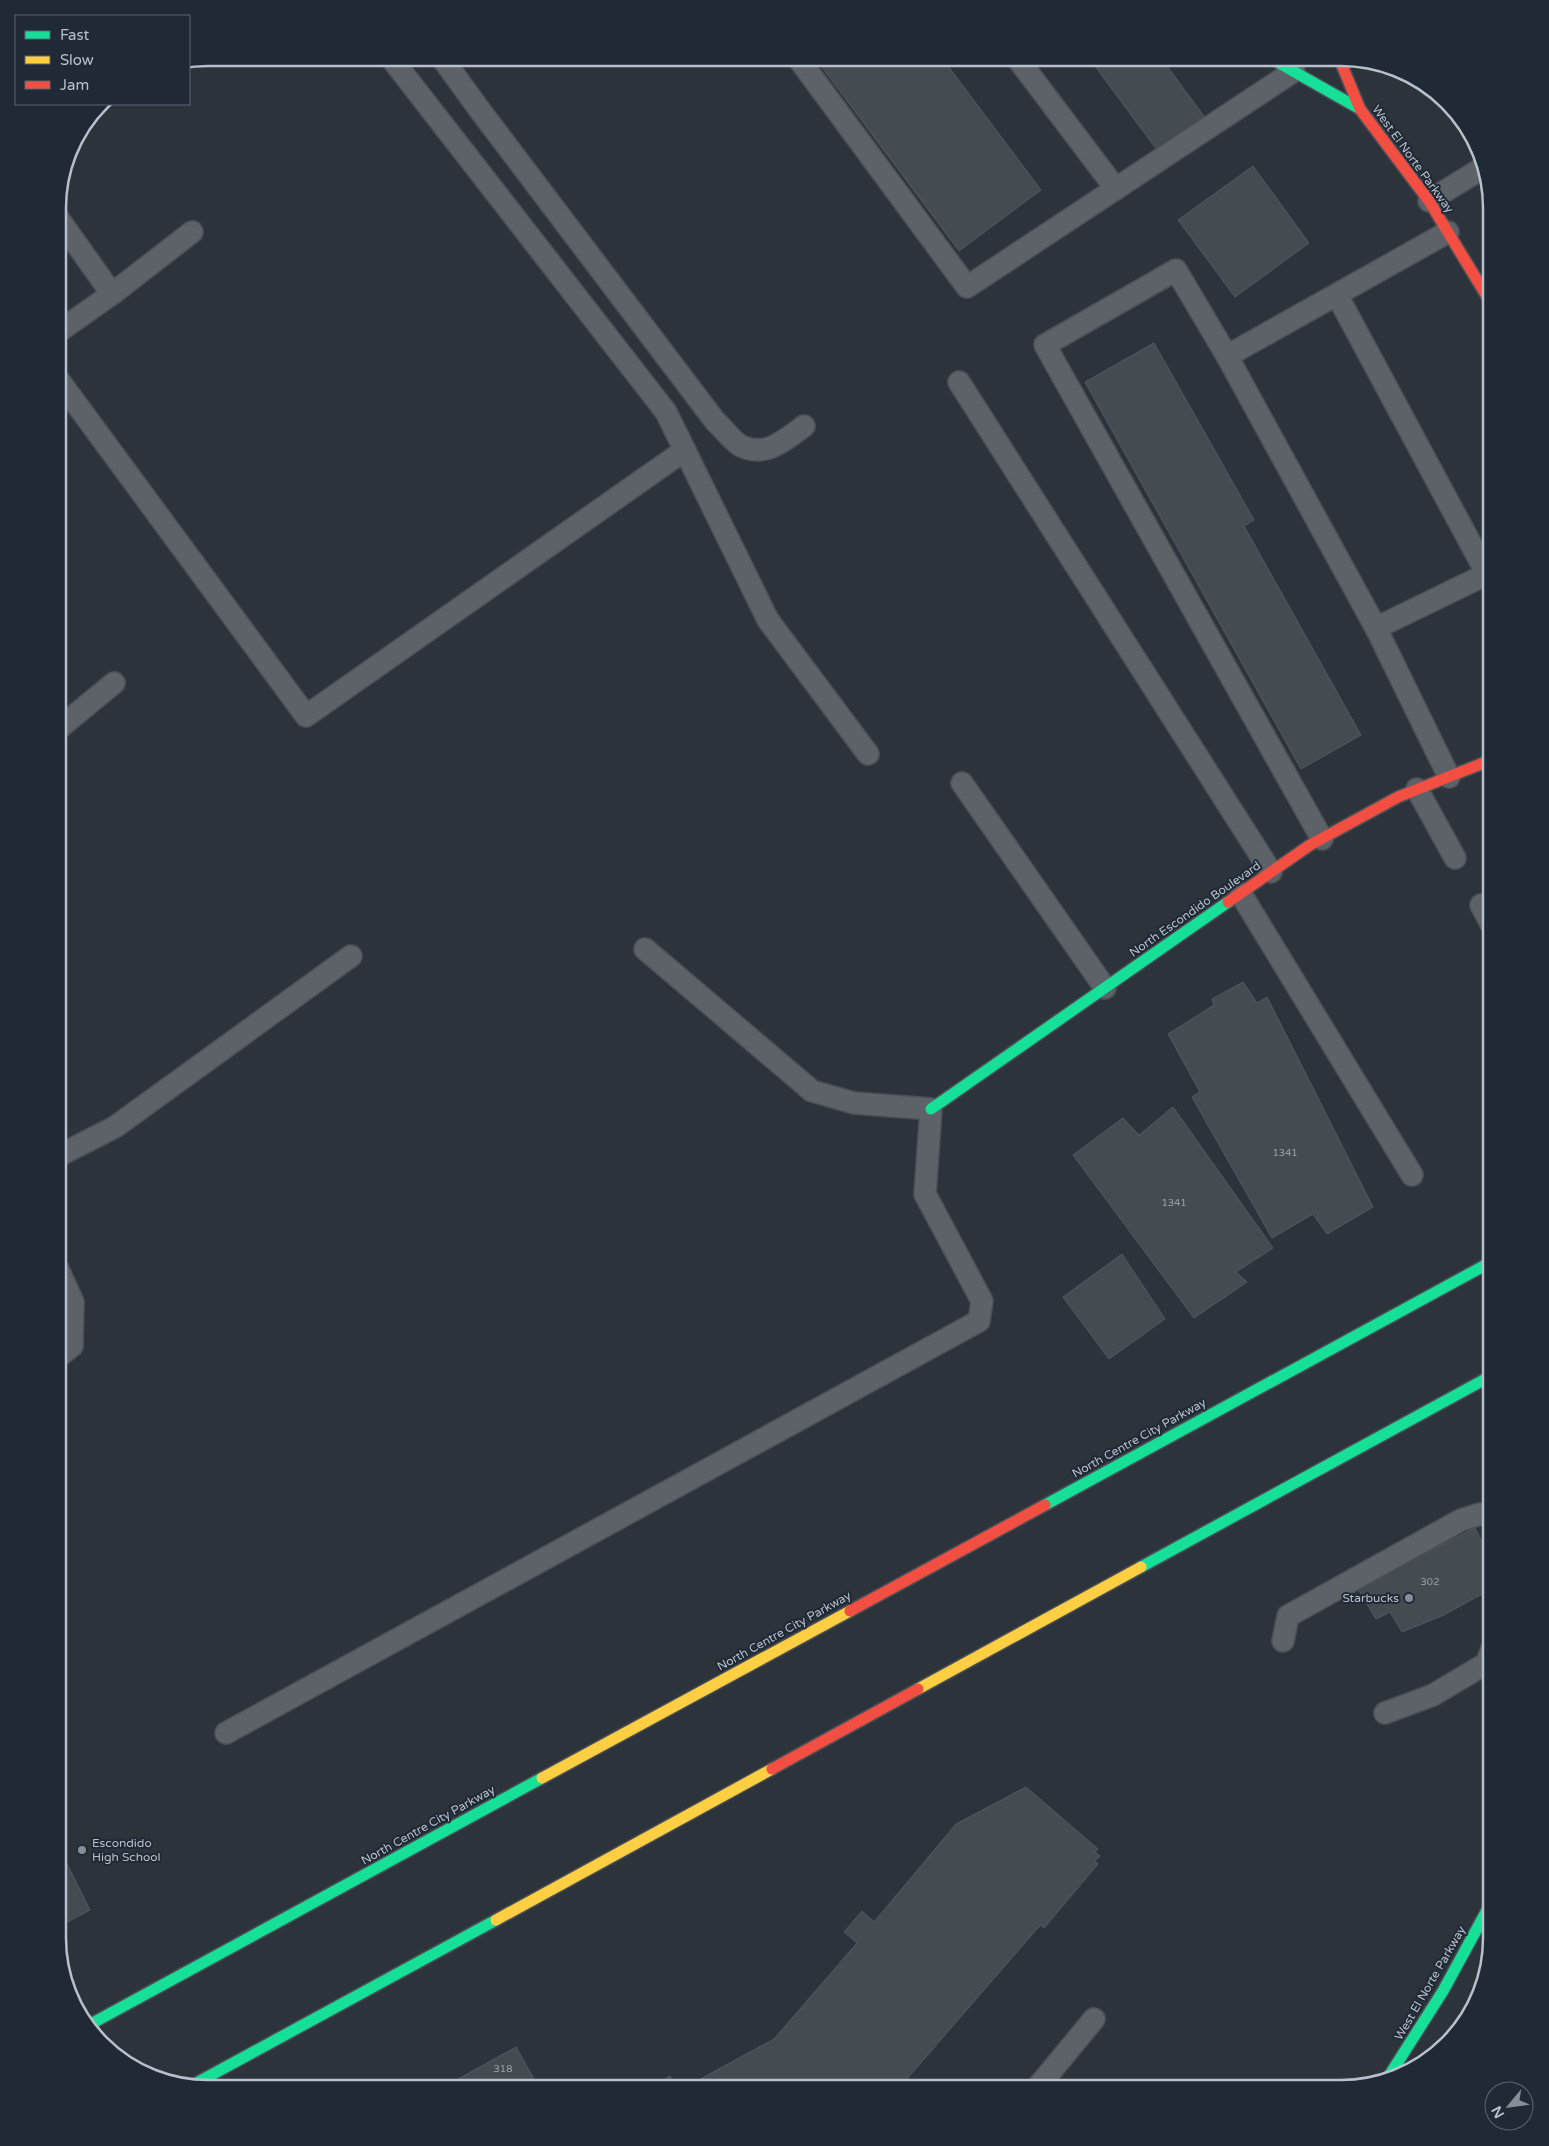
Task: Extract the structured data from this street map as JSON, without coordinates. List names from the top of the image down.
{
  "streets": {
    "main road": ["West El Norte Parkway", "North Escondido Boulevard", "North Centre City Parkway"]
  },
  "places": ["Starbucks", "Escondido High School"],
  "house_numbers": [
    "1341",
    "1341",
    "302",
    "318"
  ],
  "legend": ["Fast", "Slow", "Jam"],
  "north": "bottom left"
}
